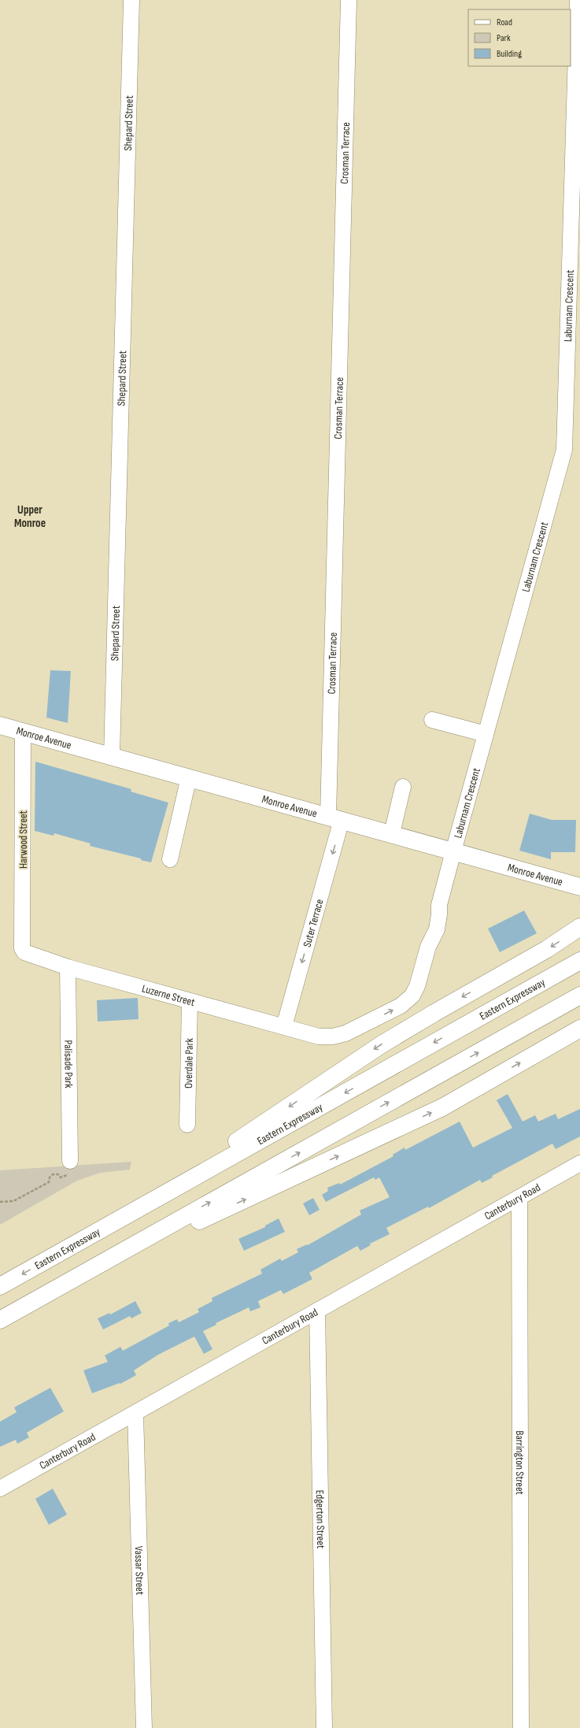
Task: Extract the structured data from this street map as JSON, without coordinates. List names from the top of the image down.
{
  "streets": {
    "main road": ["Monroe Avenue", "Eastern Expressway"],
    "street": [
      "Shepard Street",
      "Crosman Terrace",
      "Laburnam Crescent",
      "Harwood Street",
      "Suter Terrace",
      "Luzerne Street",
      "Overdale Park",
      "Palisade Park",
      "Canterbury Road",
      "Barrington Street",
      "Edgerton Street",
      "Vassar Street"
    ]
  },
  "crossings": [
    ["Shepard Street", "Monroe Avenue"],
    ["Crosman Terrace", "Monroe Avenue"],
    ["Crosman Terrace", "Suter Terrace"],
    ["Laburnam Crescent", "Monroe Avenue"],
    ["Laburnam Crescent", "Luzerne Street"],
    ["Monroe Avenue", "Harwood Street"],
    ["Monroe Avenue", "Suter Terrace"],
    ["Harwood Street", "Luzerne Street"],
    ["Suter Terrace", "Luzerne Street"],
    ["Luzerne Street", "Overdale Park"],
    ["Luzerne Street", "Palisade Park"],
    ["Canterbury Road", "Barrington Street"],
    ["Canterbury Road", "Edgerton Street"],
    ["Canterbury Road", "Vassar Street"]
  ],
  "one_way": ["Suter Terrace"],
  "districts": ["Upper Monroe"],
  "legend": ["Road", "Park", "Building"]
}
